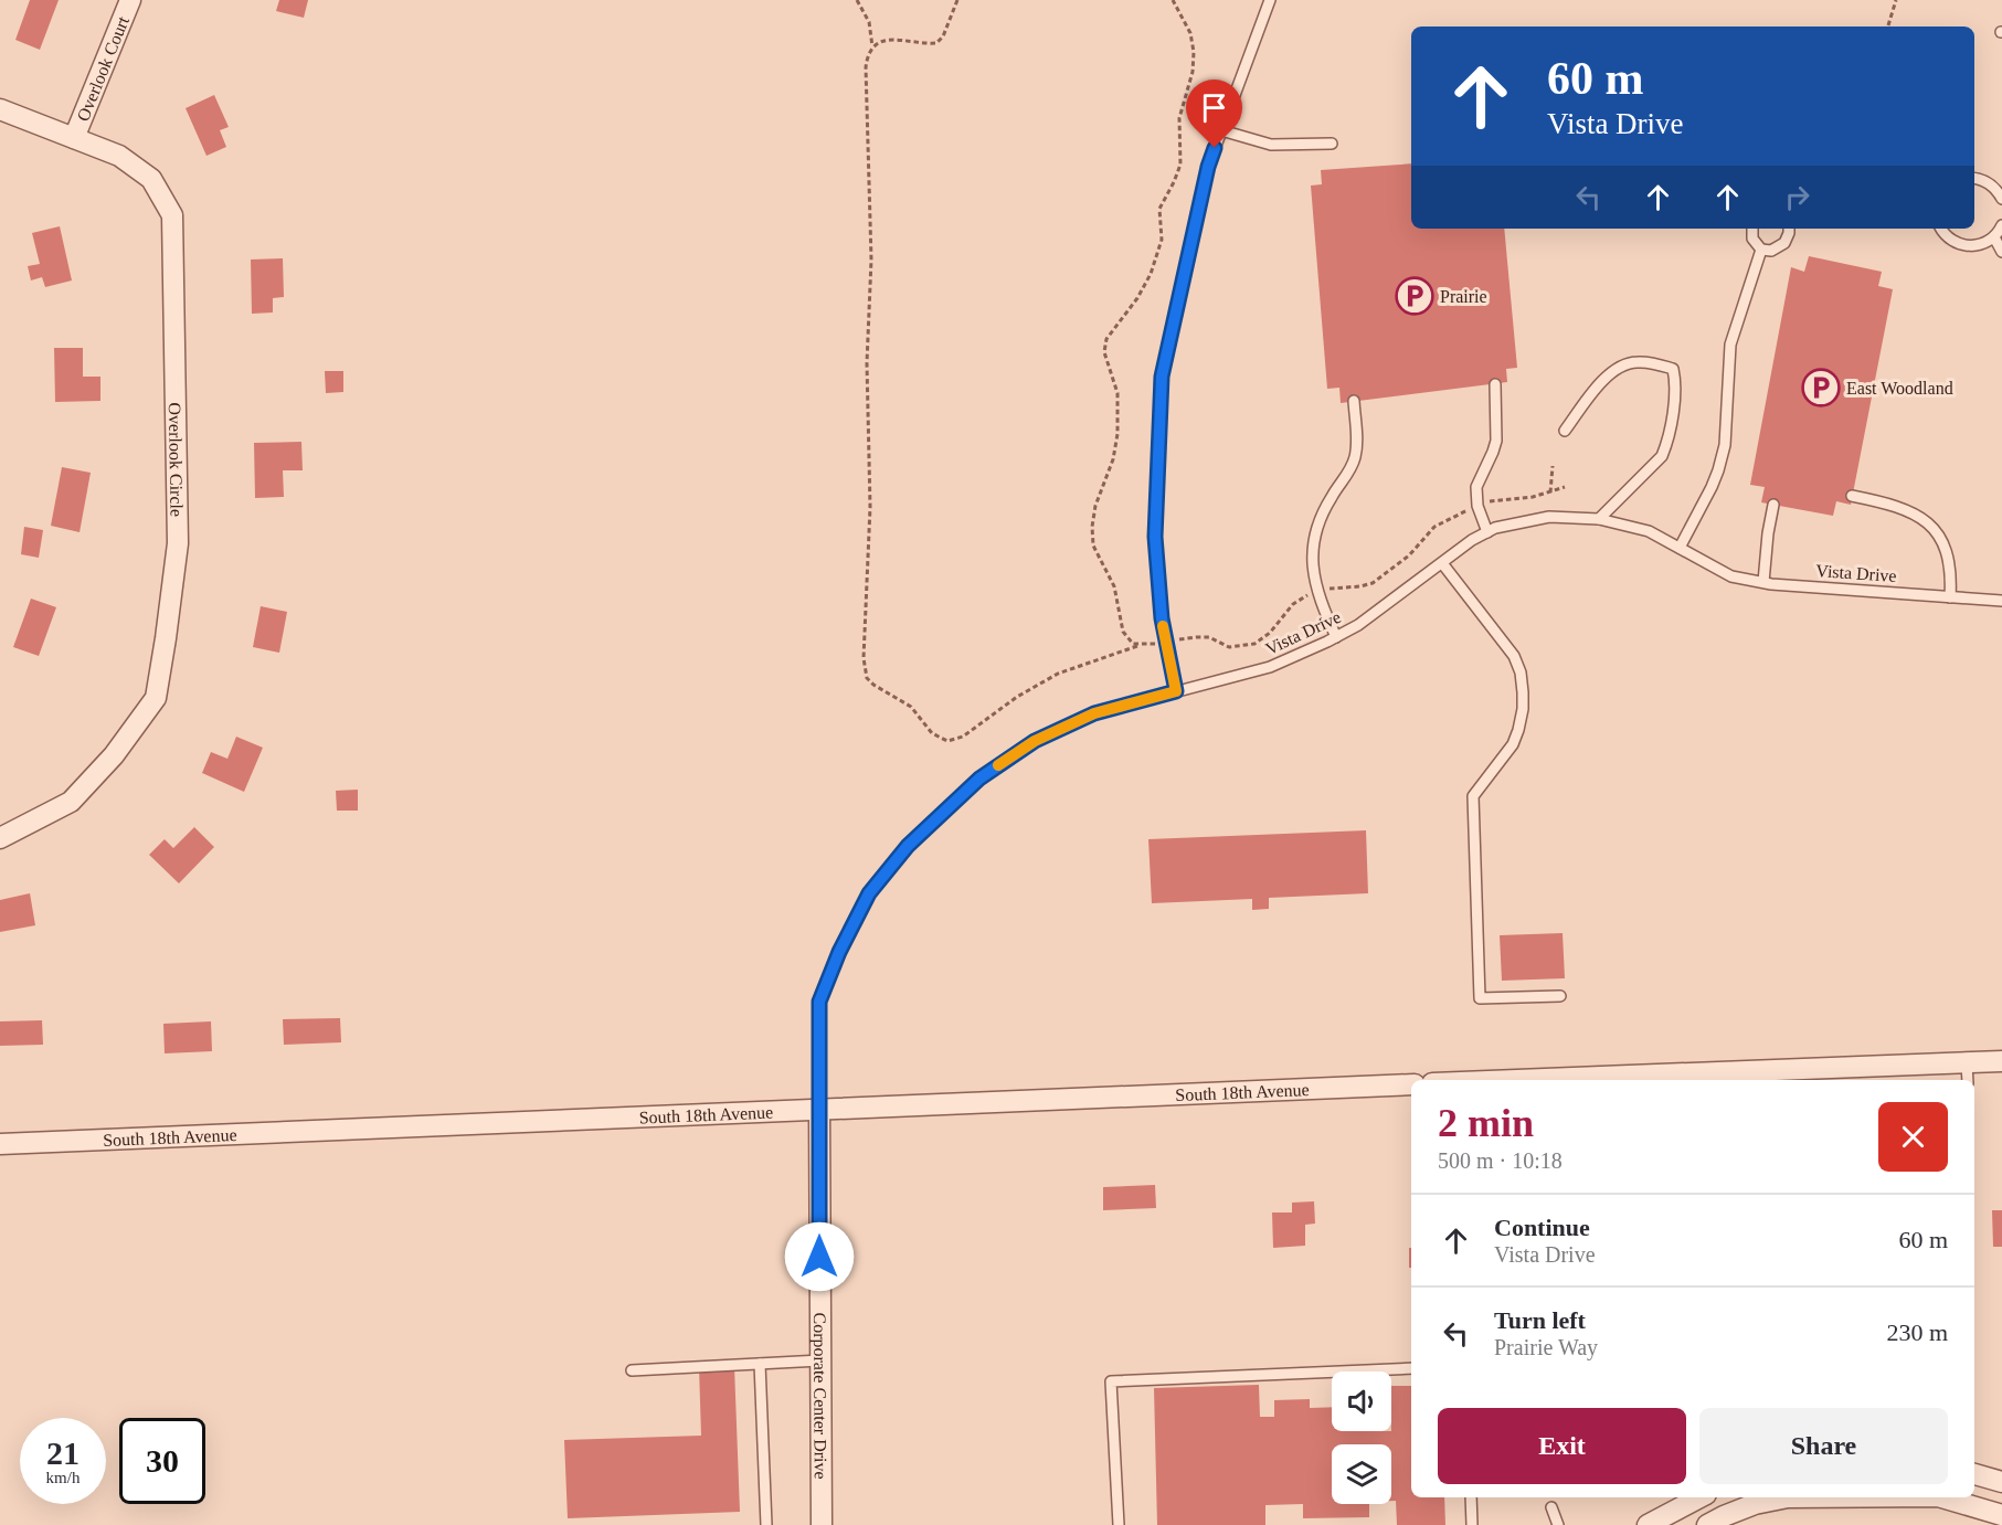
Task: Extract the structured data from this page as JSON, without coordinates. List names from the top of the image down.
{
  "streets": {
    "street": [
      "Overlook Court",
      "Overlook Circle",
      "South 18th Avenue",
      "Corporate Center Drive"
    ],
    "lane": ["Vista Drive"]
  },
  "crossings": [
    ["Overlook Court", "Overlook Circle"],
    ["Vista Drive", "South 18th Avenue"],
    ["Vista Drive", "Corporate Center Drive"],
    ["South 18th Avenue", "Corporate Center Drive"]
  ],
  "places": {
    "parking": ["Prairie", "East Woodland"]
  },
  "page": {
    "turn": ["60 m", "Vista Drive"],
    "heading": ["2 min", "500 m · 10:18"],
    "list": [
      {
        "name": "Continue",
        "note": "Vista Drive",
        "value": "60 m"
      },
      {
        "name": "Turn left",
        "note": "Prairie Way",
        "value": "230 m"
      }
    ],
    "buttons": ["Exit", "Share"],
    "speed": "21 km/h",
    "limit": "30"
  }
}
